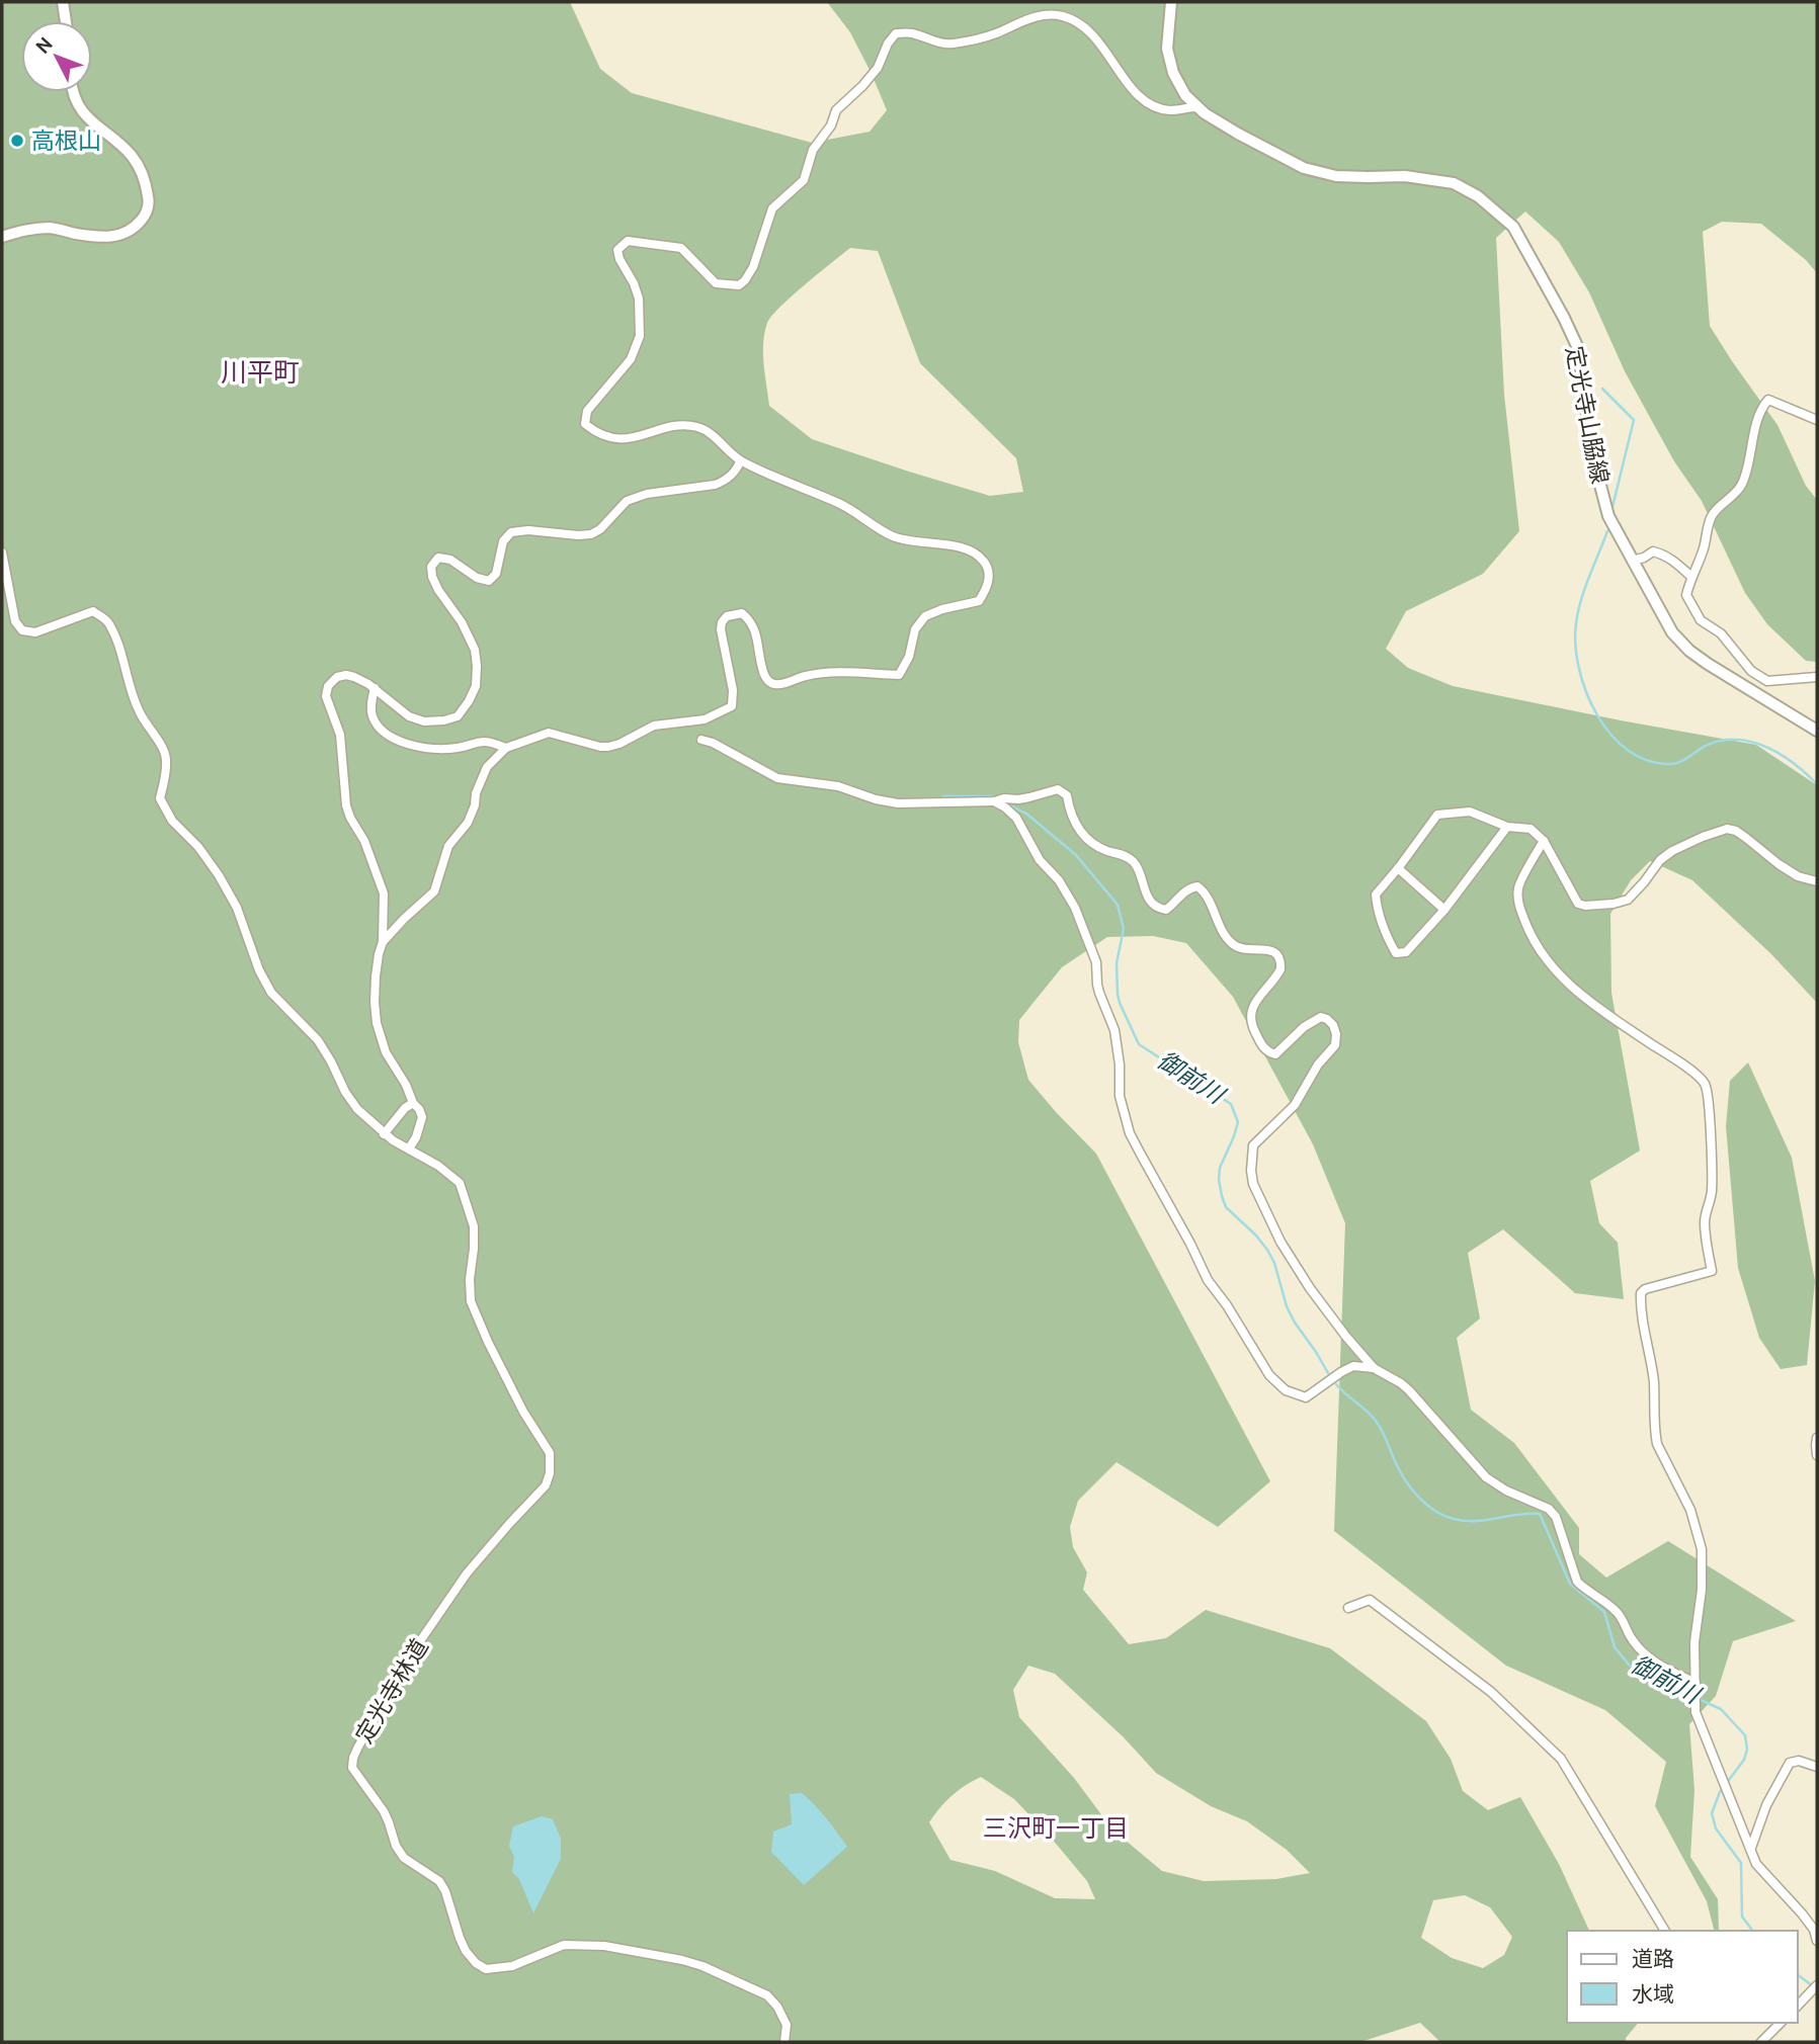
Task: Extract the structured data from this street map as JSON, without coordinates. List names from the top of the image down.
{
  "streets": {
    "main road": ["定光寺山脇線"],
    "street": ["定光寺林道"]
  },
  "districts": ["川平町", "三沢町一丁目"],
  "water": ["御前川"],
  "places": ["高根山"],
  "legend": ["道路", "水域"],
  "north": "top left"
}
